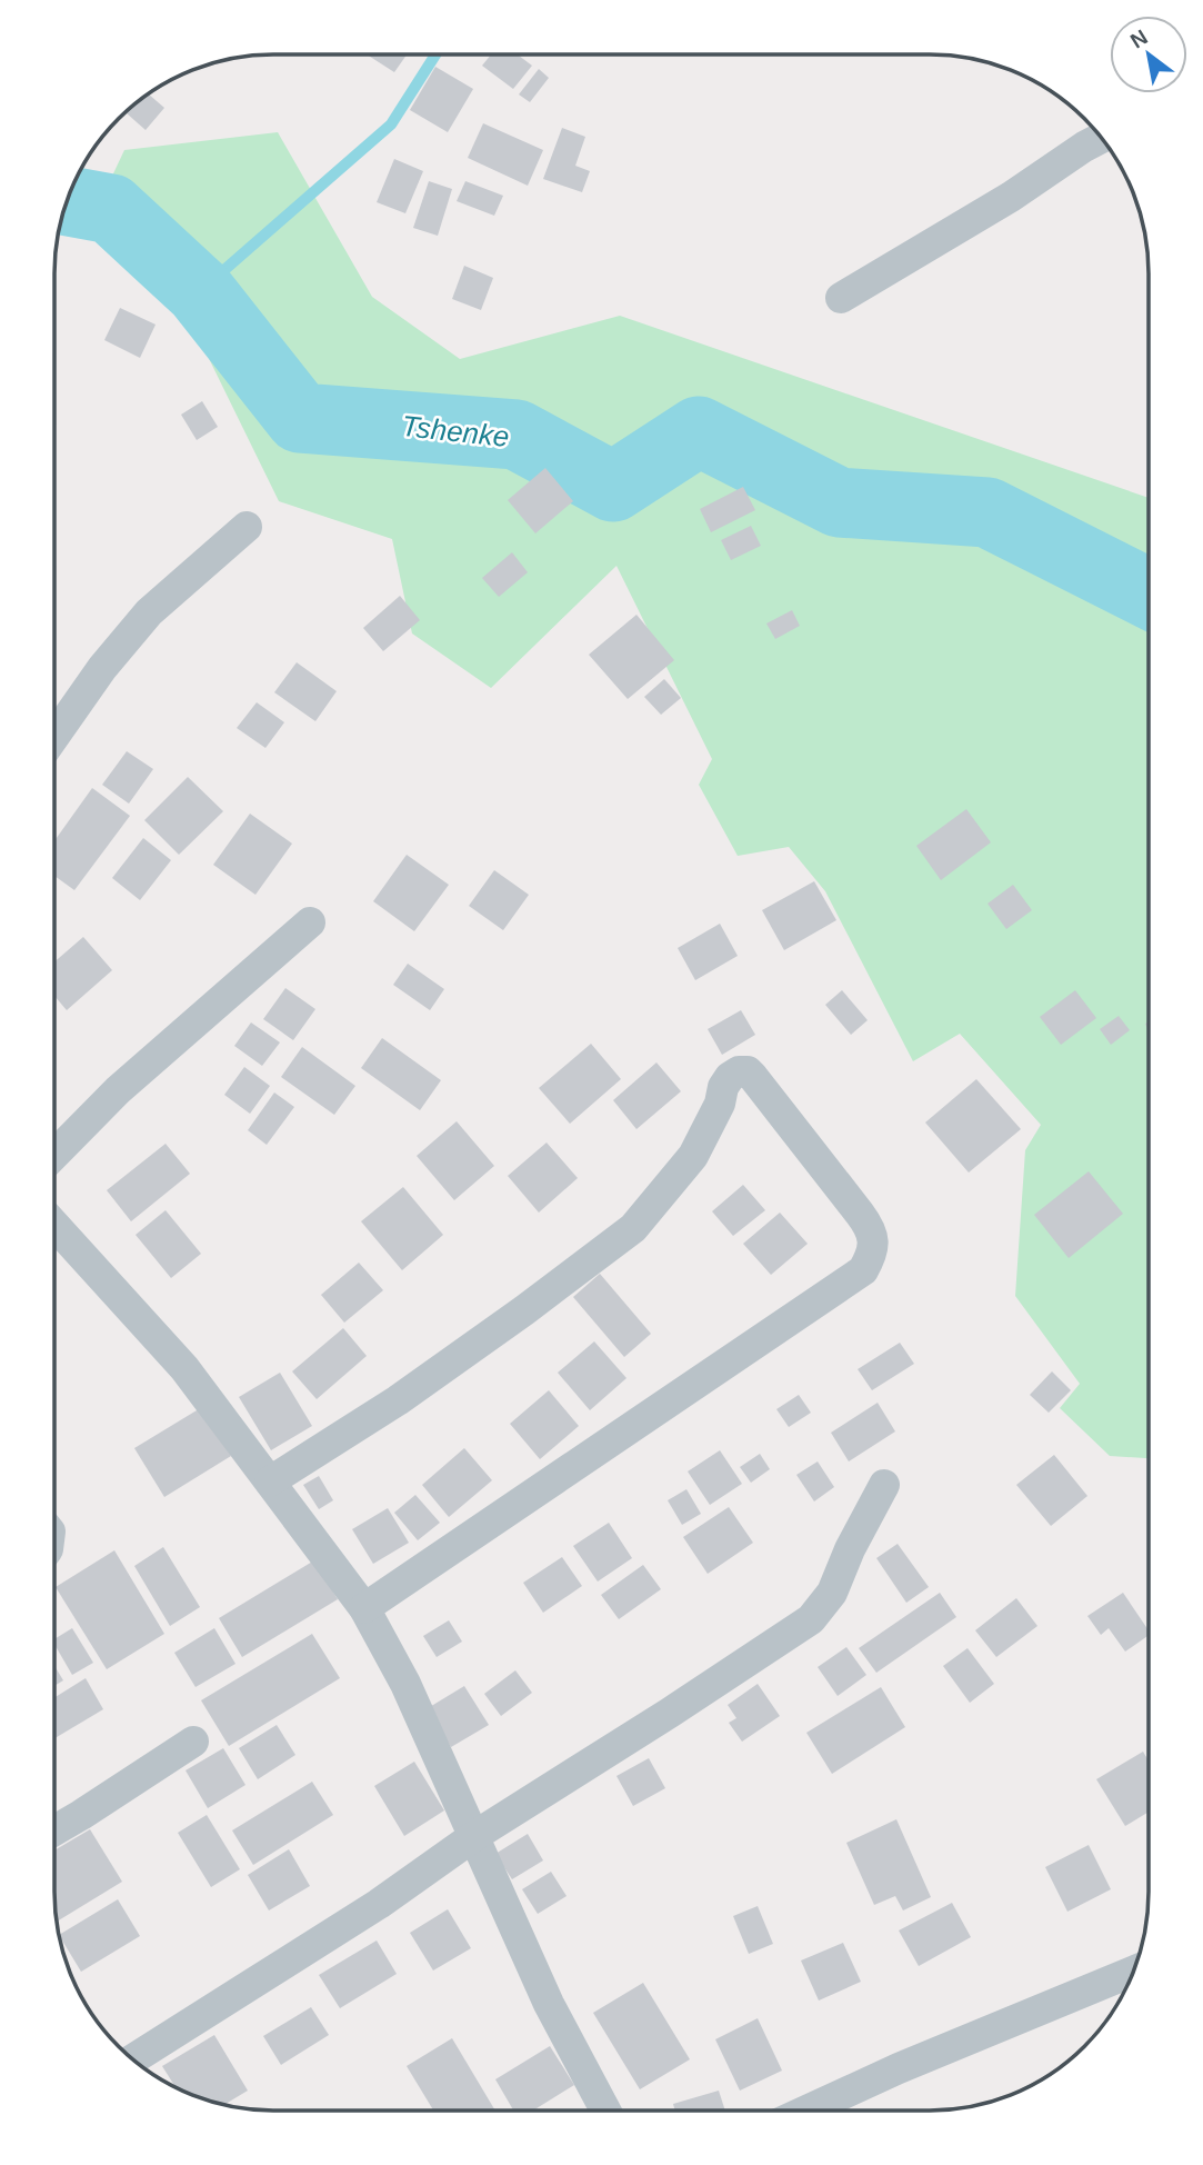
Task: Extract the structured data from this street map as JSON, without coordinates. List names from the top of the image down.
{
  "water": ["Tshenke"],
  "north": "top left"
}
